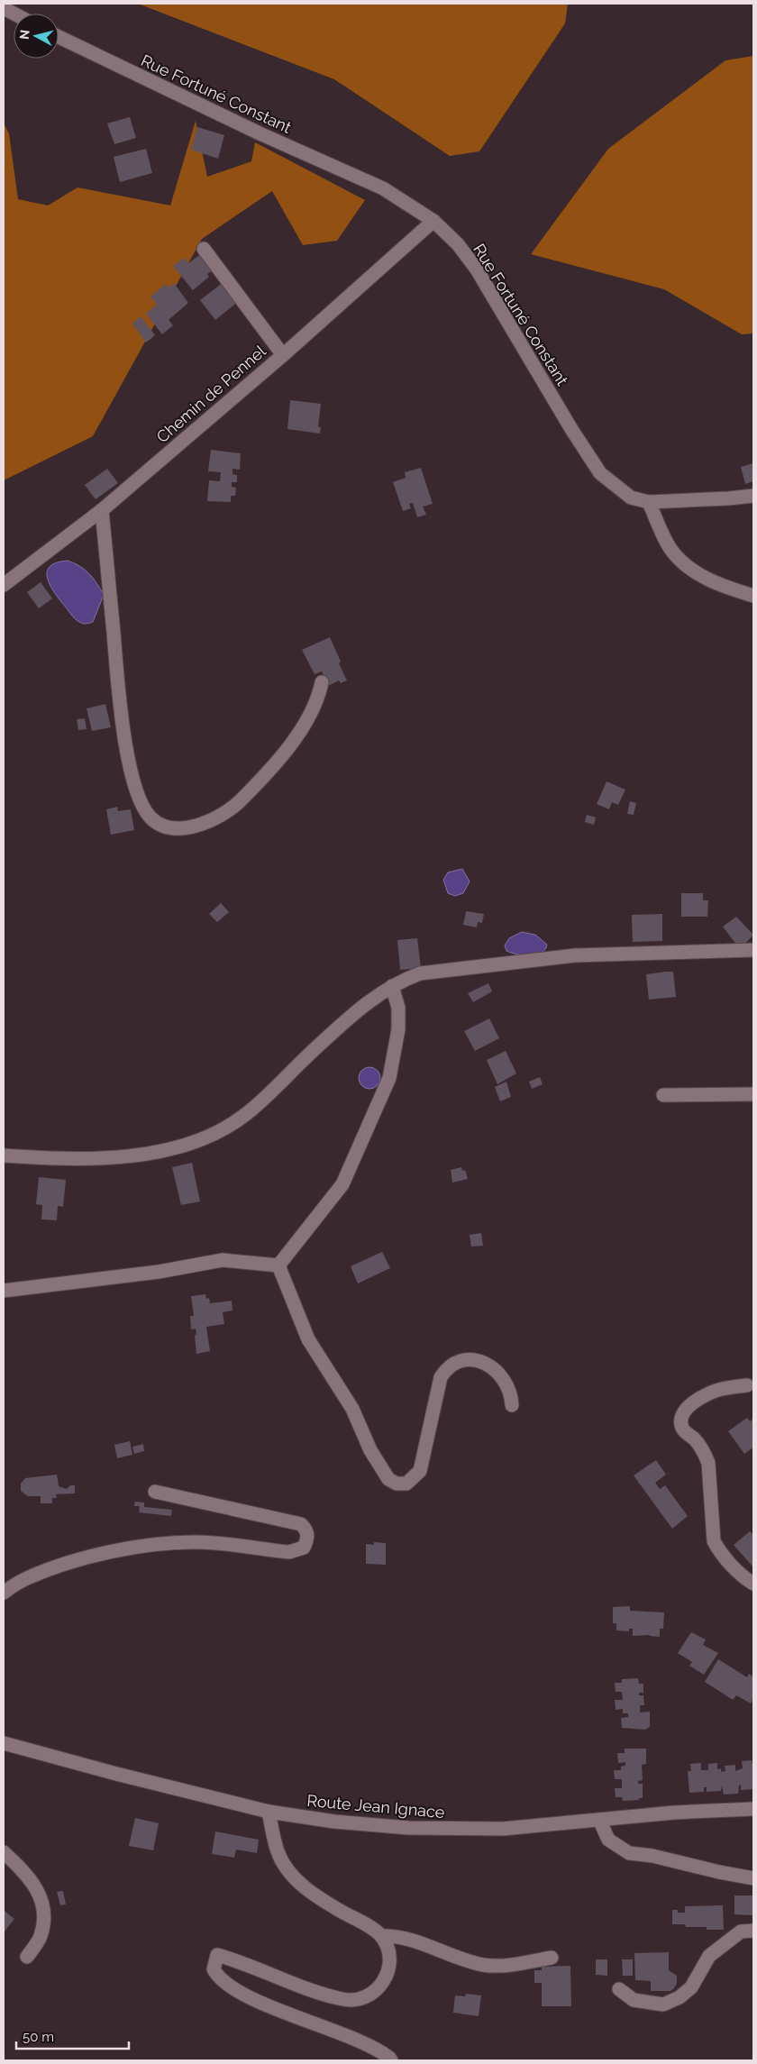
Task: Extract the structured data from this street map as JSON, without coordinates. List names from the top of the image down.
{
  "streets": {
    "street": ["Rue Fortuné Constant", "Chemin de Pennel", "Route Jean Ignace"]
  },
  "crossings": [
    ["Rue Fortuné Constant", "Chemin de Pennel"]
  ],
  "scale_bar": "50 m",
  "north": "left"
}
